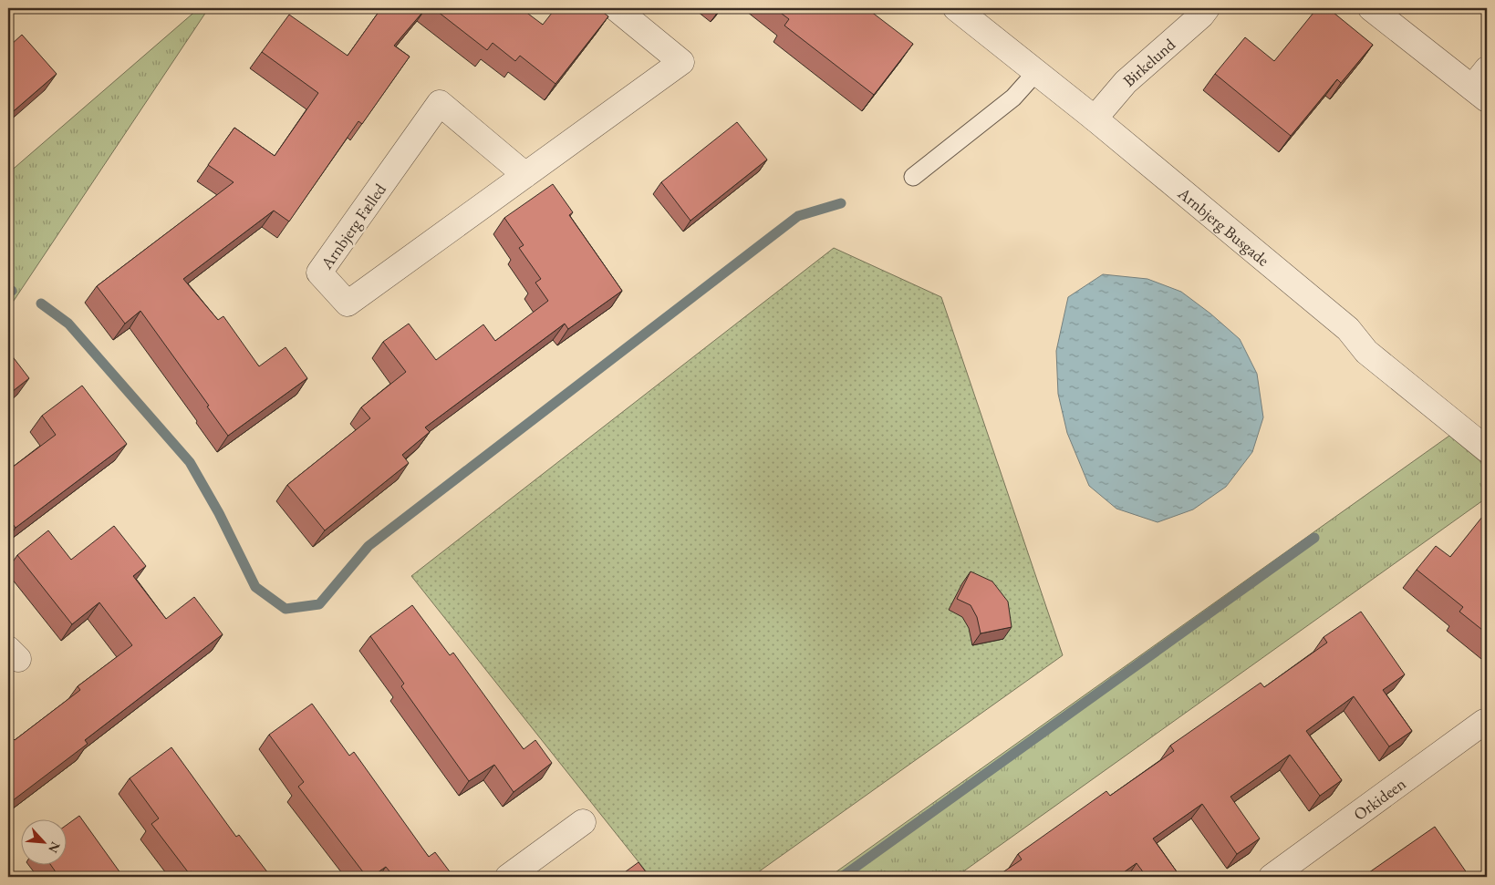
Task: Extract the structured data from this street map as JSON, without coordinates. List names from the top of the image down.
{
  "streets": {
    "street": [
      "Birkelund",
      "Arnbjerg Fælled",
      "Arnbjerg Busgade",
      "Orkideen"
    ]
  },
  "crossings": [
    ["Birkelund", "Arnbjerg Busgade"]
  ],
  "north": "bottom right"
}
